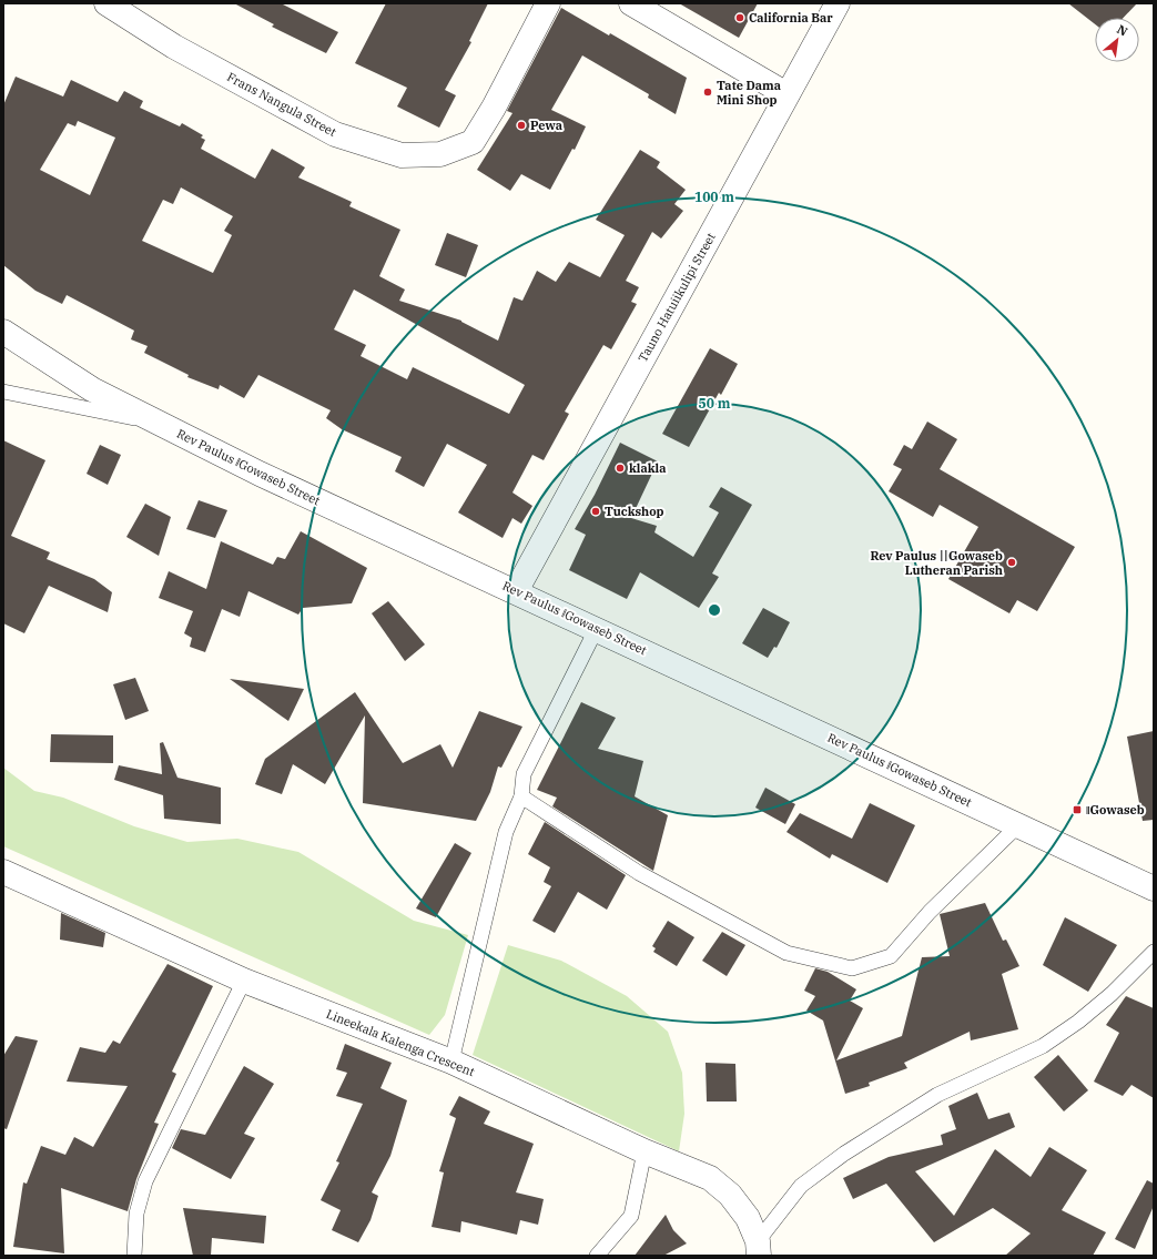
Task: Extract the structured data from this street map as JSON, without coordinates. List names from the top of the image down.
{
  "streets": {
    "street": [
      "Frans Nangula Street",
      "Tauno Hatuiikulipi Street",
      "Rev Paulus ǁGowaseb Street",
      "Lineekala Kalenga Crescent"
    ]
  },
  "crossings": [
    ["Tauno Hatuiikulipi Street", "Rev Paulus ǁGowaseb Street"]
  ],
  "places": {
    "other": [
      "California Bar",
      "Tate Dama Mini Shop",
      "Pewa",
      "klakla",
      "Tuckshop",
      "Rev Paulus ||Gowaseb Lutheran Parish"
    ],
    "transit": ["ǁGowaseb"]
  },
  "north": "top right",
  "rings": ["100 m", "50 m"]
}
